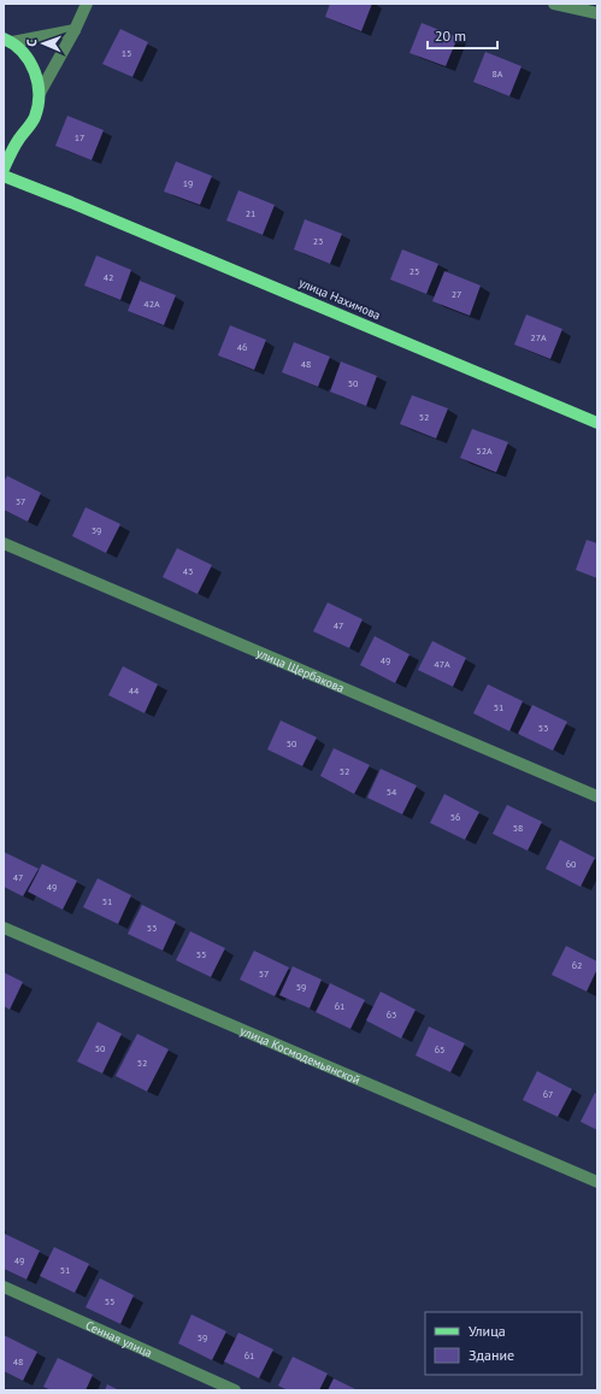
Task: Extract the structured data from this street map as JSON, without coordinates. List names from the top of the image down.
{
  "streets": {
    "main road": ["улица Нахимова"],
    "street": ["улица Щербакова", "улица Космодемьянской", "Сенная улица"]
  },
  "house_numbers": [
    "15",
    "8А",
    "17",
    "19",
    "21",
    "23",
    "25",
    "42",
    "27",
    "42А",
    "27А",
    "46",
    "48",
    "50",
    "52",
    "52А",
    "37",
    "39",
    "43",
    "47",
    "49",
    "47А",
    "44",
    "51",
    "53",
    "50",
    "52",
    "54",
    "56",
    "58",
    "60",
    "47",
    "49",
    "51",
    "53",
    "55",
    "62",
    "57",
    "59",
    "61",
    "63",
    "50",
    "65",
    "52",
    "67",
    "49",
    "51",
    "55",
    "59",
    "61",
    "48"
  ],
  "legend": ["Улица", "Здание"],
  "scale_bar": "20 m",
  "north": "left"
}
